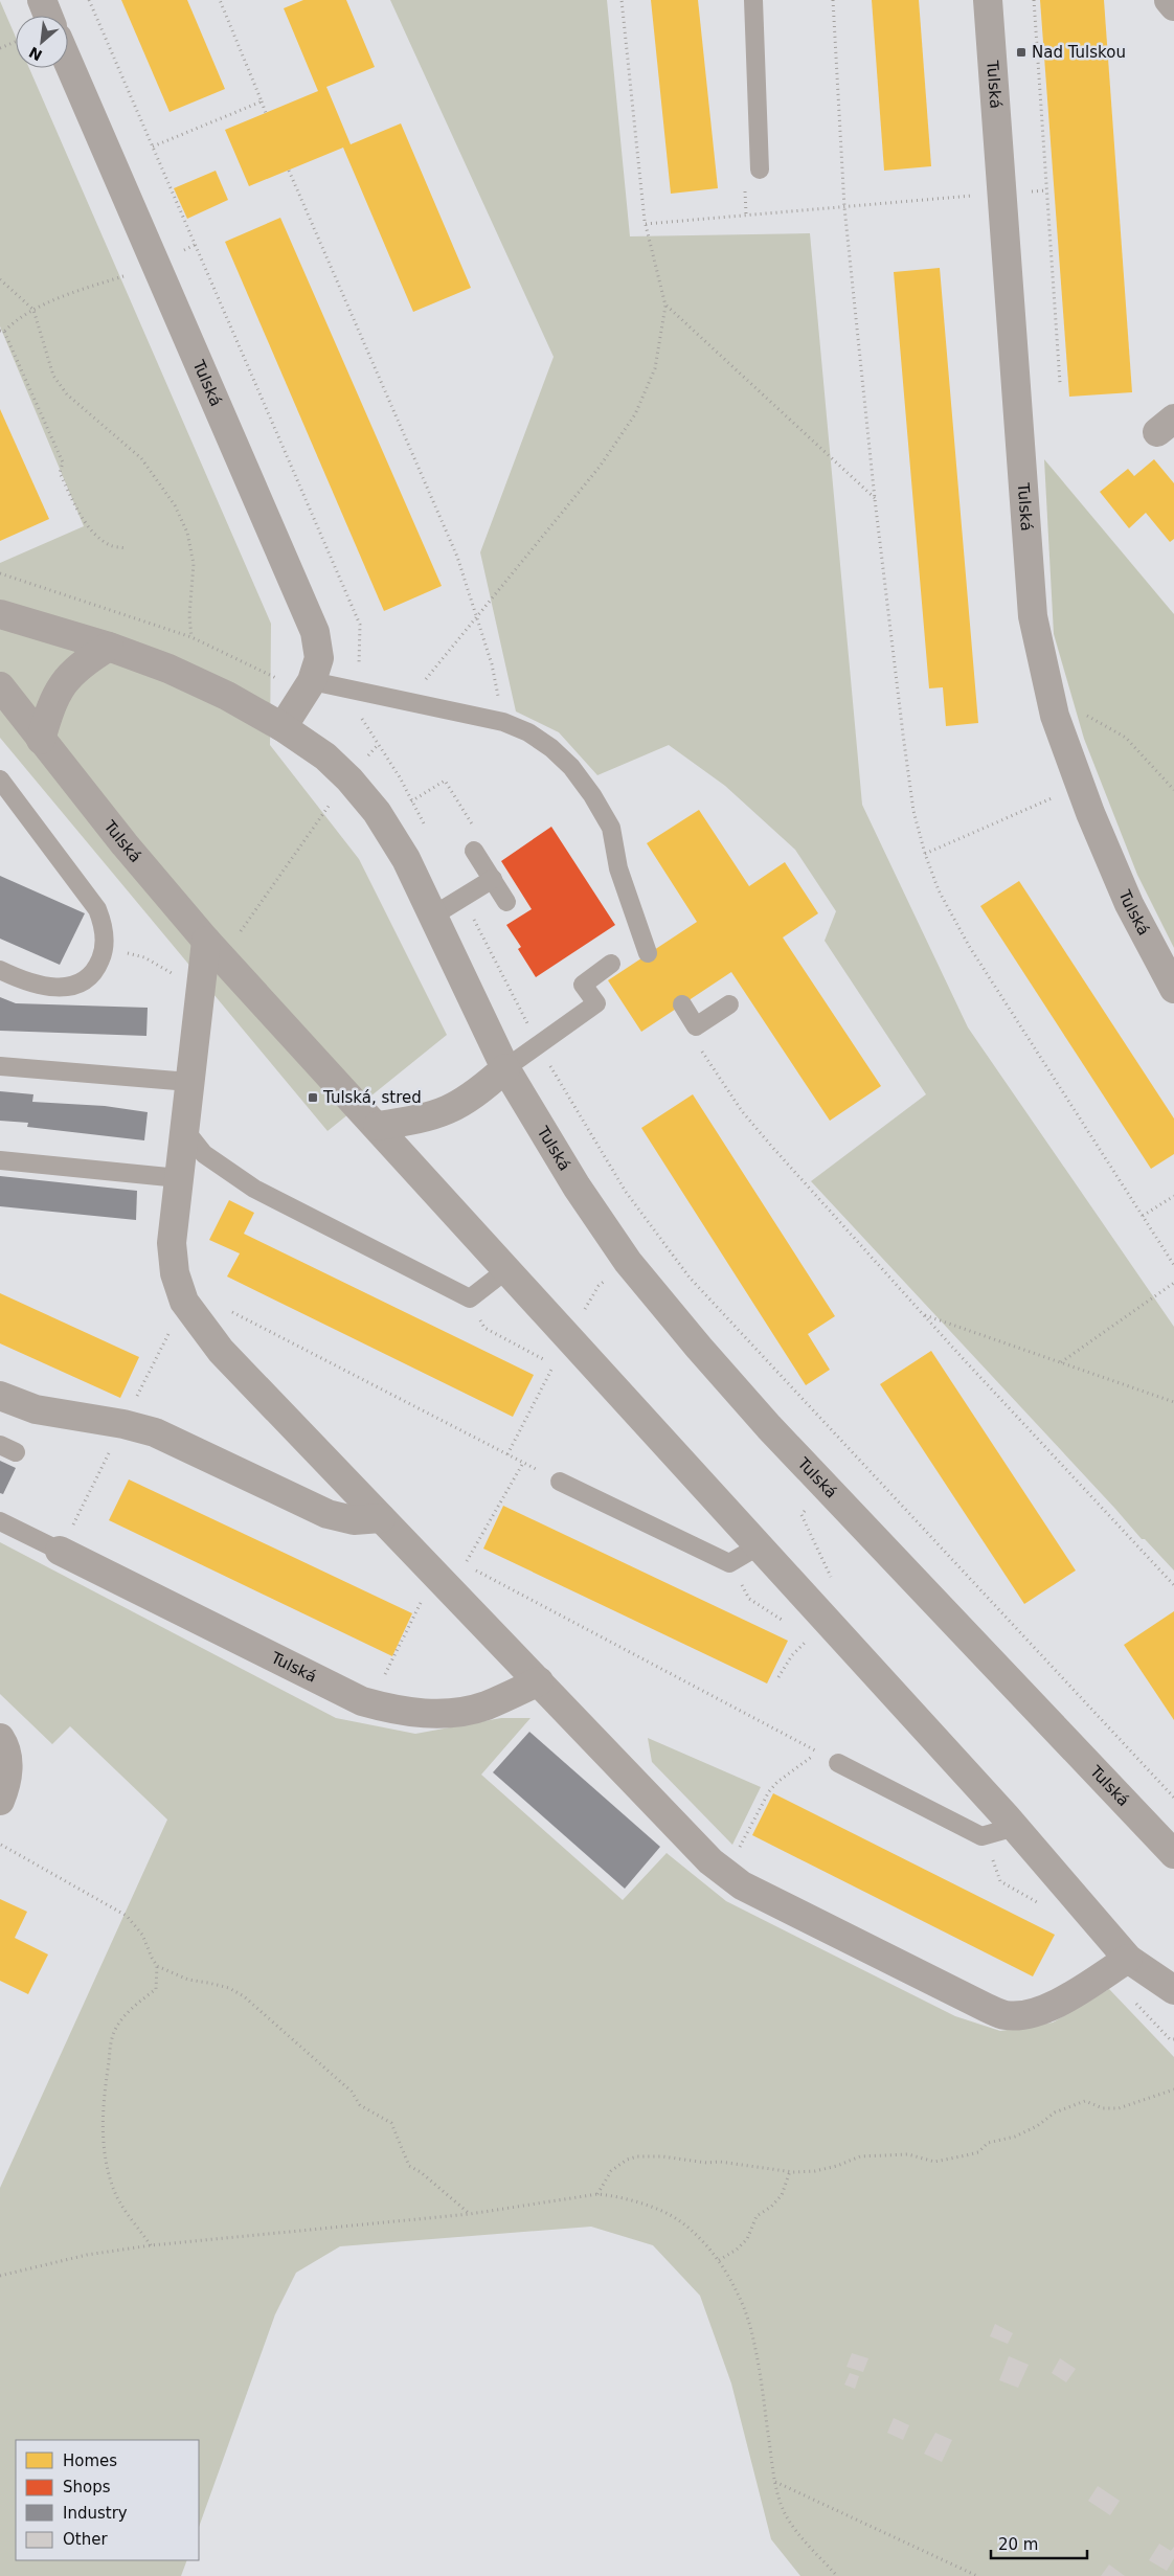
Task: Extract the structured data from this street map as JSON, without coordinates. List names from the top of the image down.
{
  "streets": {
    "street": ["Tulská"]
  },
  "places": {
    "transit": ["Nad Tulskou", "Tulská, stred"]
  },
  "legend": [
    "Homes",
    "Shops",
    "Industry",
    "Other"
  ],
  "scale_bar": "20 m",
  "north": "bottom left"
}
